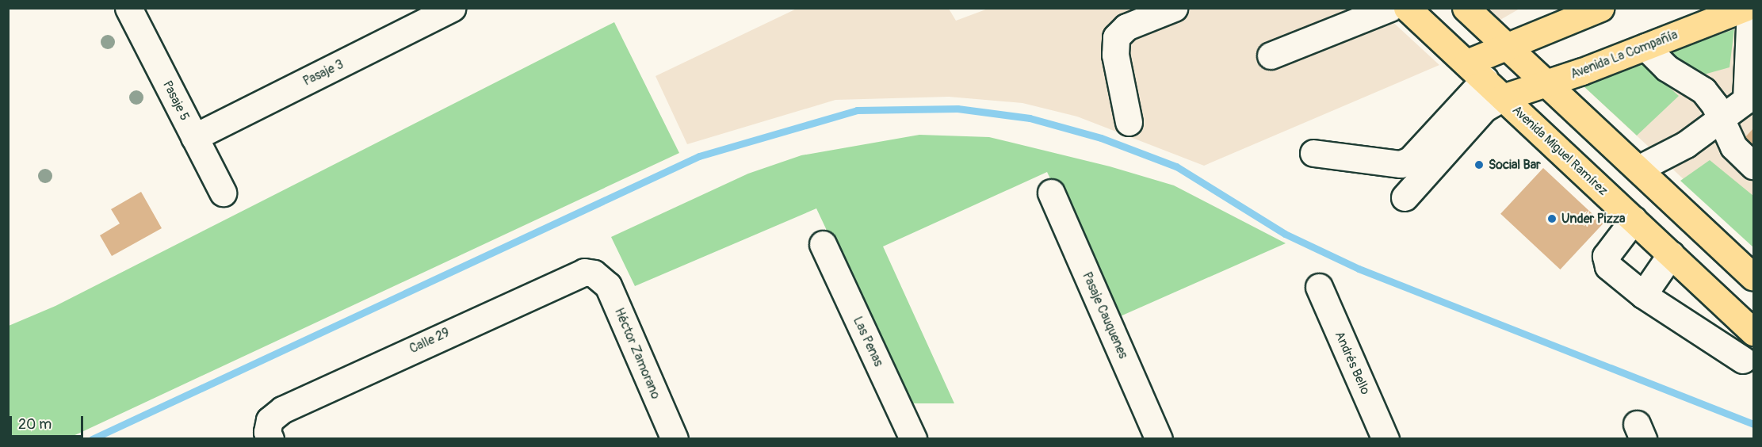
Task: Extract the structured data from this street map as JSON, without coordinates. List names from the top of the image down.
{
  "streets": {
    "main road": ["Avenida La Compañía", "Avenida Miguel Ramírez"],
    "street": [
      "Pasaje 3",
      "Pasaje 5",
      "Pasaje Cauquenes",
      "Calle 29",
      "Las Penas",
      "Héctor Zamorano",
      "Andrés Bello"
    ]
  },
  "crossings": [
    ["Avenida La Compañía", "Avenida Miguel Ramírez"],
    ["Pasaje 3", "Pasaje 5"],
    ["Calle 29", "Héctor Zamorano"]
  ],
  "places": ["Social Bar", "Under Pizza"],
  "scale_bar": "20 m"
}
